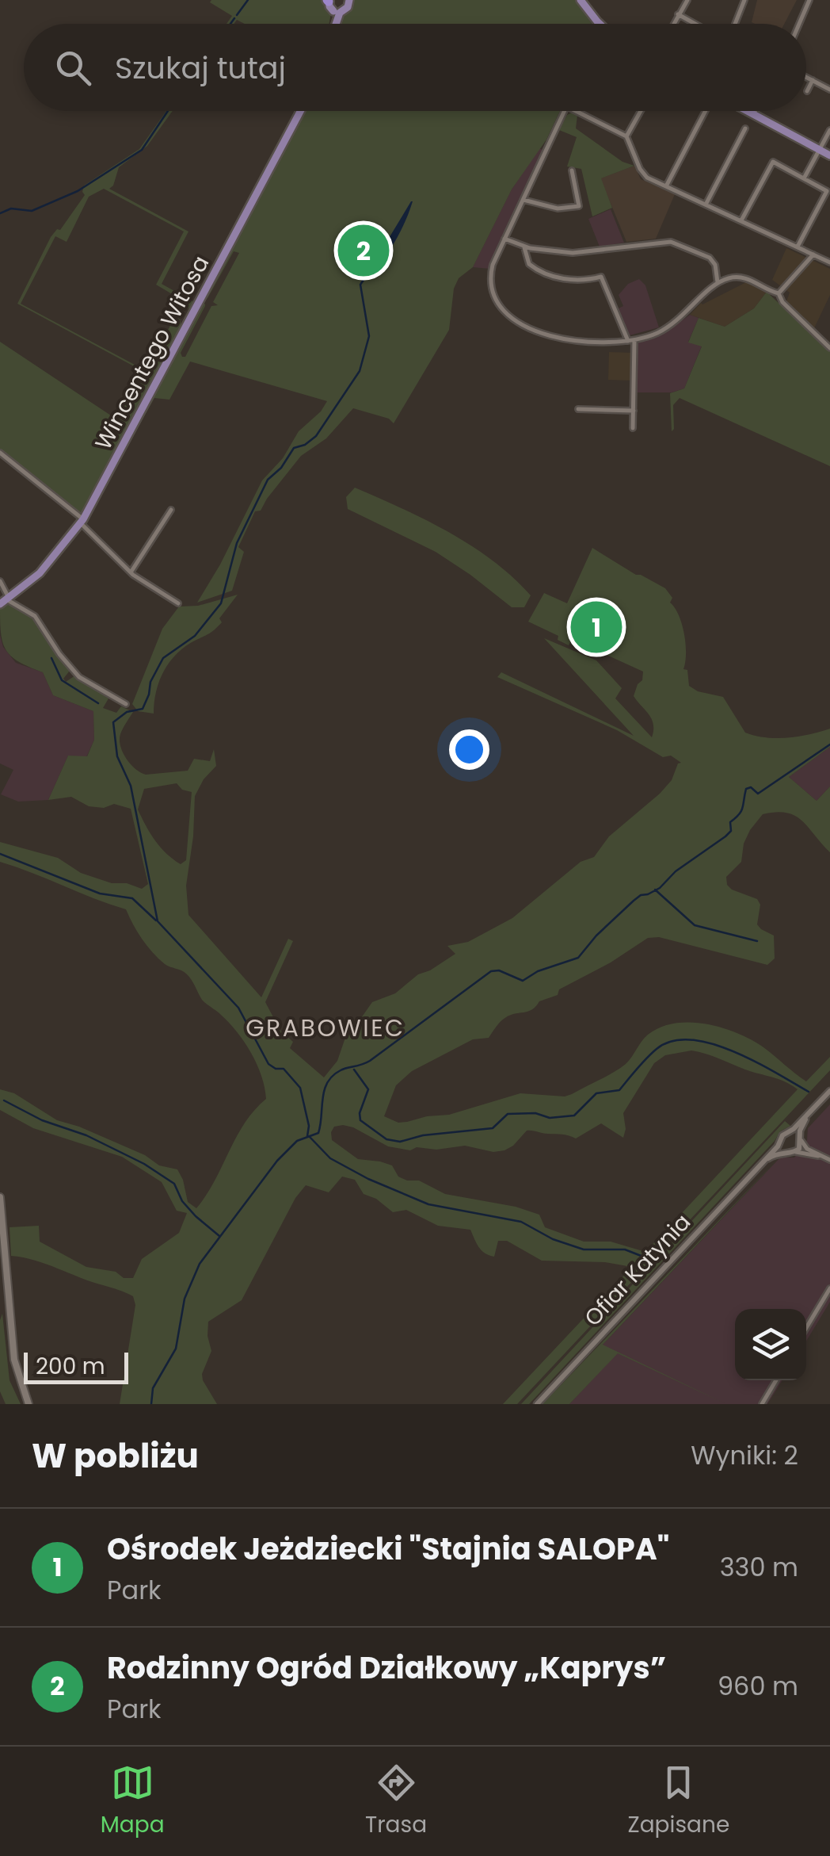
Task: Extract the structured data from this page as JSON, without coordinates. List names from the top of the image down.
{
  "streets": {
    "main road": ["Wincentego Witosa"],
    "street": ["Ofiar Katynia"]
  },
  "districts": ["GRABOWIEC"],
  "scale_bar": "200 m",
  "page": {
    "search": "Szukaj tutaj",
    "pins": ["2", "1"],
    "scale": "200 m",
    "heading": ["W pobliżu", "Wyniki: 2"],
    "list": [
      {
        "mark": "1",
        "name": "Ośrodek Jeżdziecki \"Stajnia SALOPA\"",
        "note": "Park",
        "value": "330 m"
      },
      {
        "mark": "2",
        "name": "Rodzinny Ogród Działkowy „Kaprys”",
        "note": "Park",
        "value": "960 m"
      }
    ],
    "nav": ["Mapa", "Trasa", "Zapisane"]
  }
}
